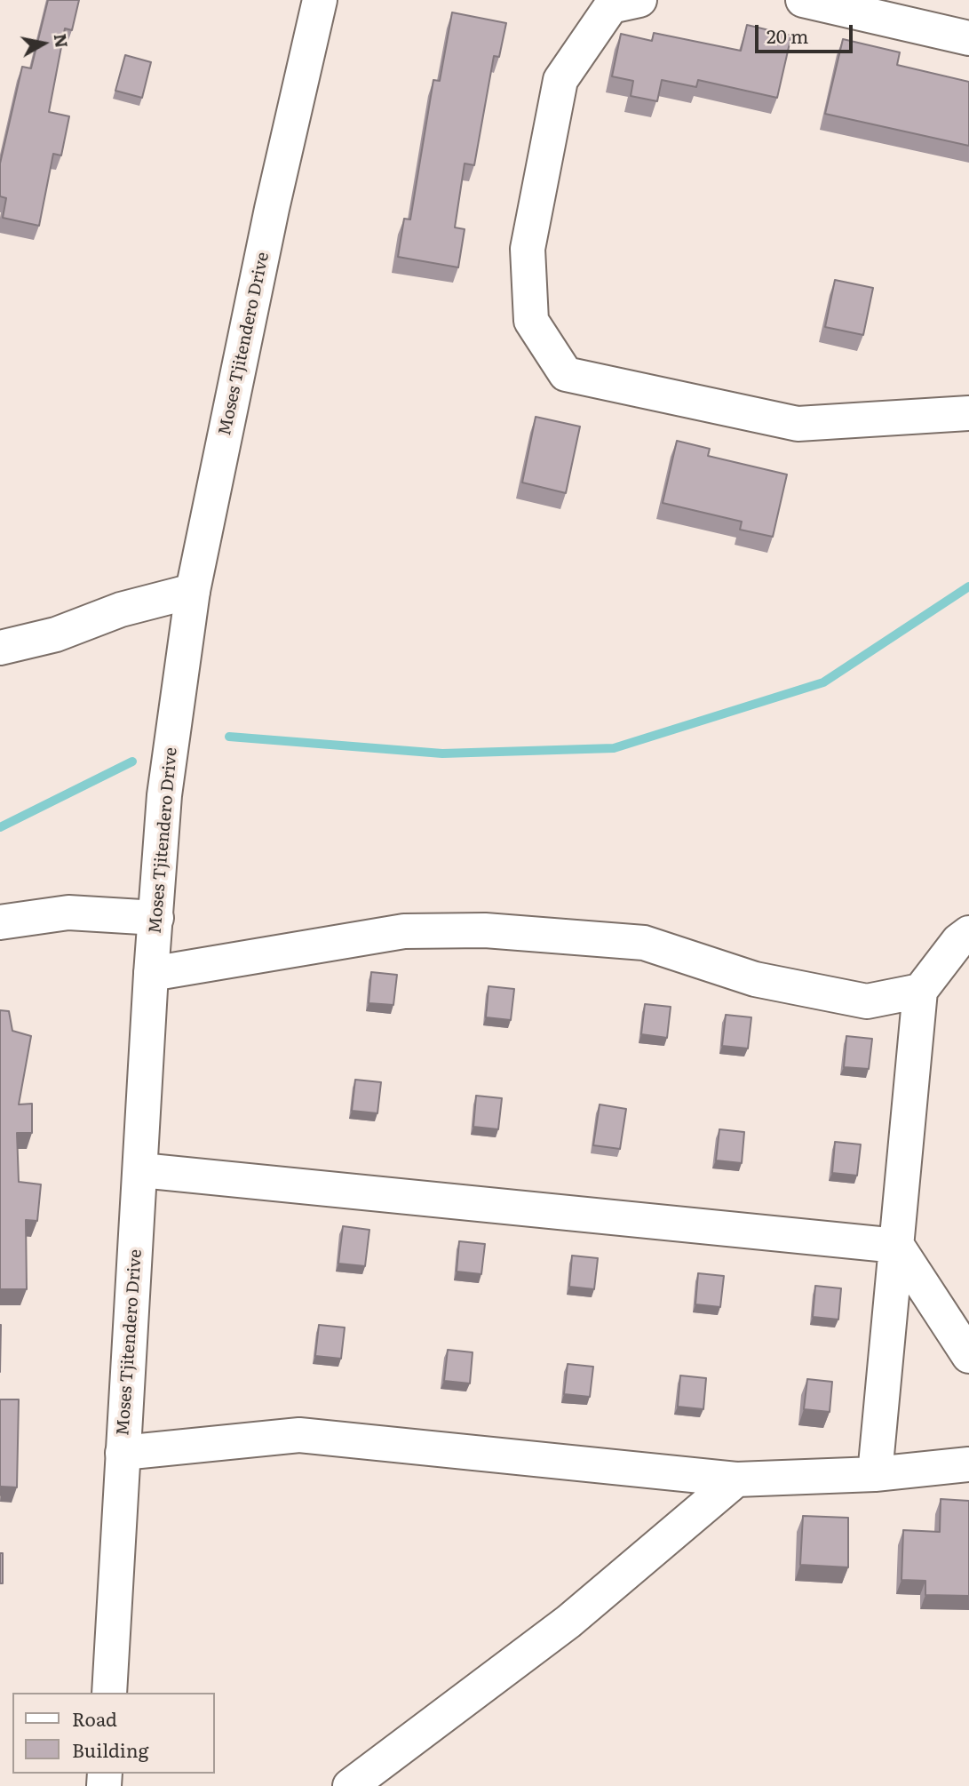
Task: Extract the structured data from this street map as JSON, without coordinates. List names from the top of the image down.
{
  "streets": {
    "street": ["Moses Tjitendero Drive"]
  },
  "legend": ["Road", "Building"],
  "scale_bar": "20 m",
  "north": "right"
}
